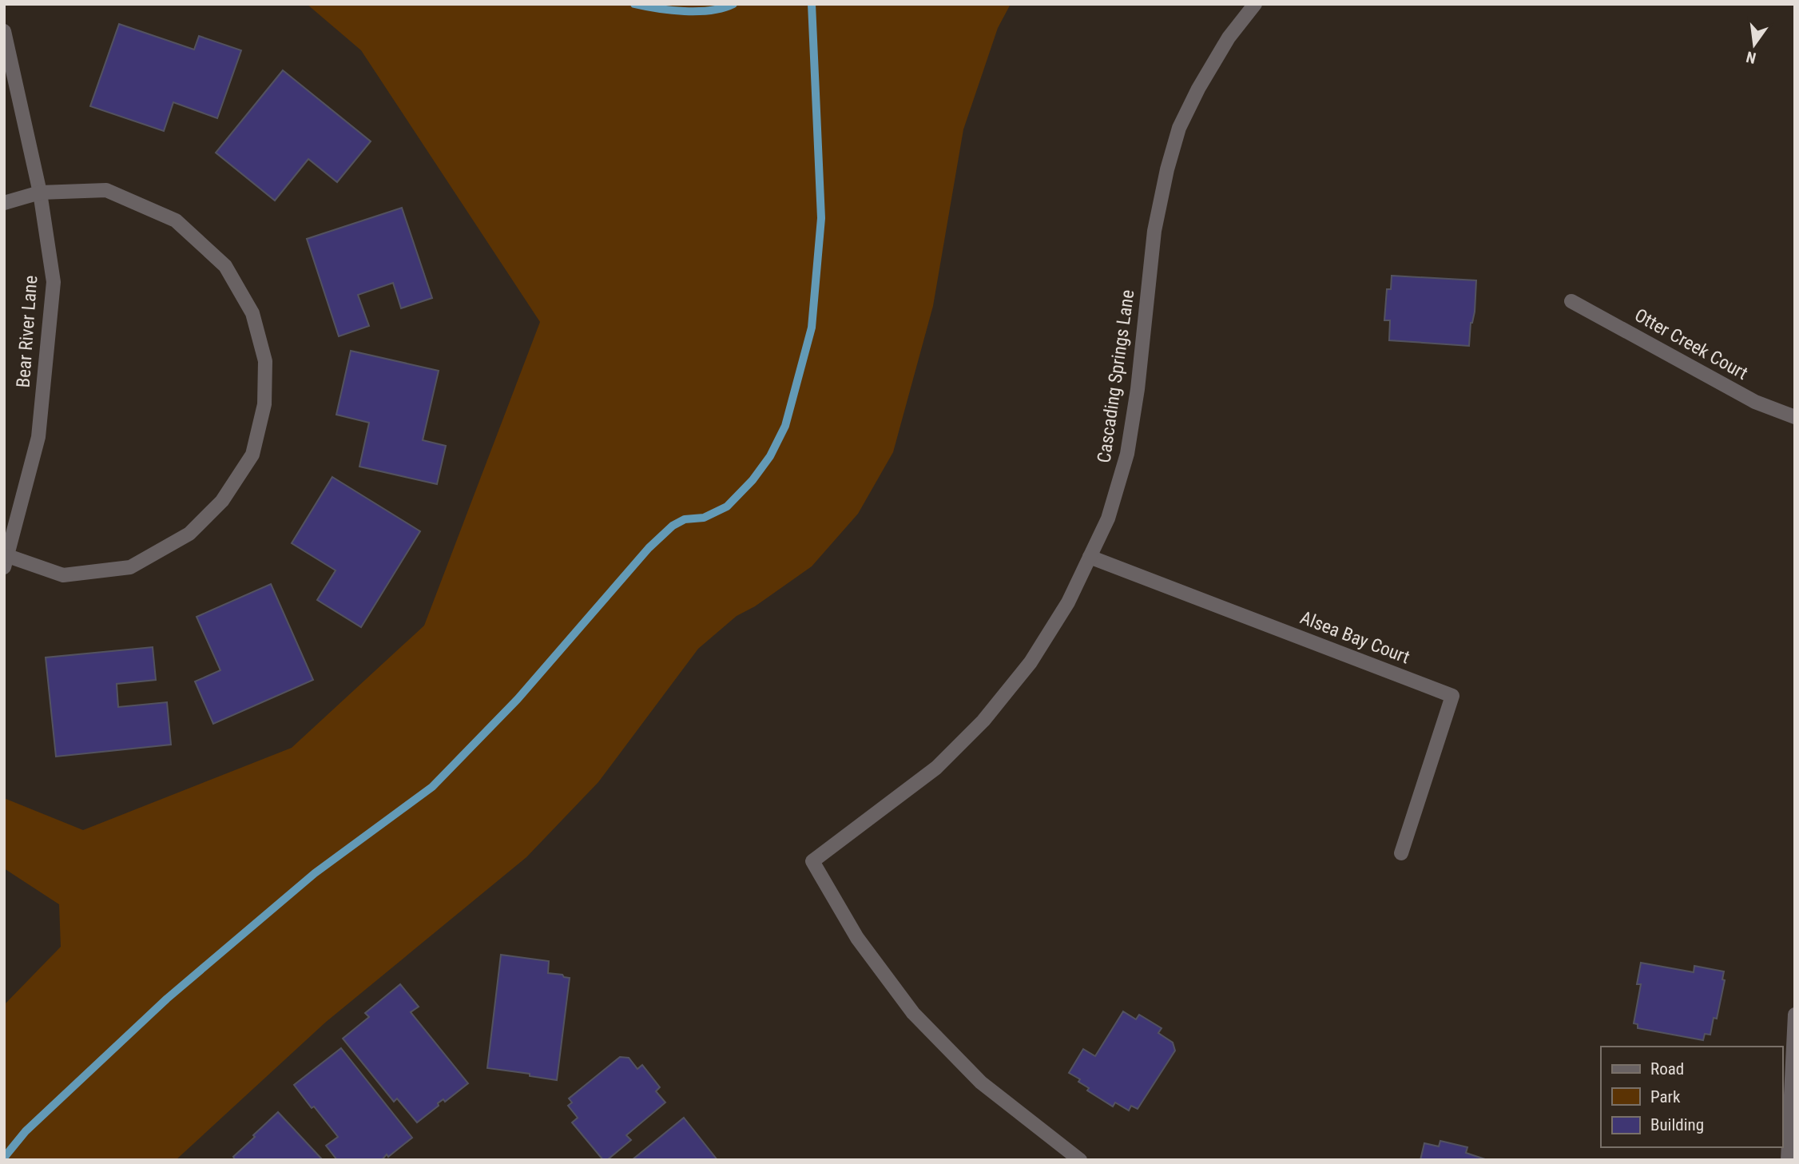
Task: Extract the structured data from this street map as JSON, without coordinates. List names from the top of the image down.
{
  "streets": {
    "street": [
      "Bear River Lane",
      "Otter Creek Court",
      "Cascading Springs Lane",
      "Alsea Bay Court"
    ]
  },
  "crossings": [
    ["Cascading Springs Lane", "Alsea Bay Court"]
  ],
  "legend": ["Road", "Park", "Building"],
  "north": "bottom"
}
